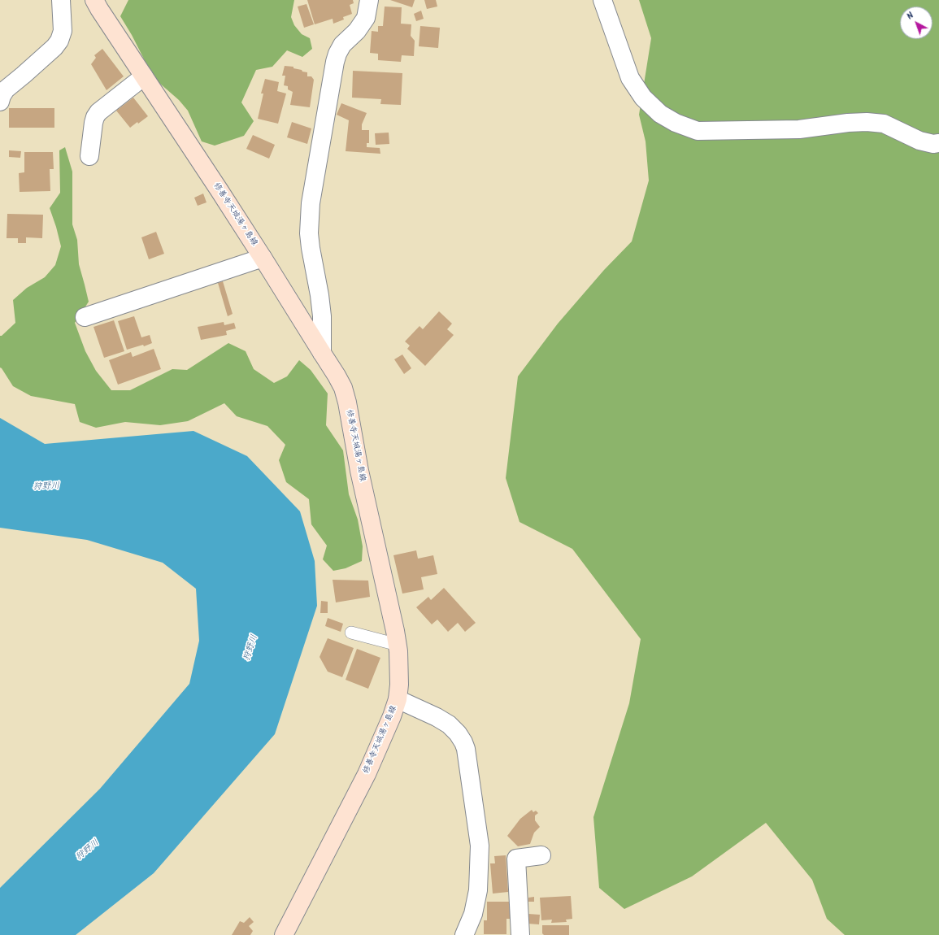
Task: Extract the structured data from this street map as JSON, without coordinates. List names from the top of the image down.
{
  "streets": {
    "main road": ["修善寺天城湯ヶ島線"]
  },
  "water": ["狩野川"],
  "north": "top left"
}
